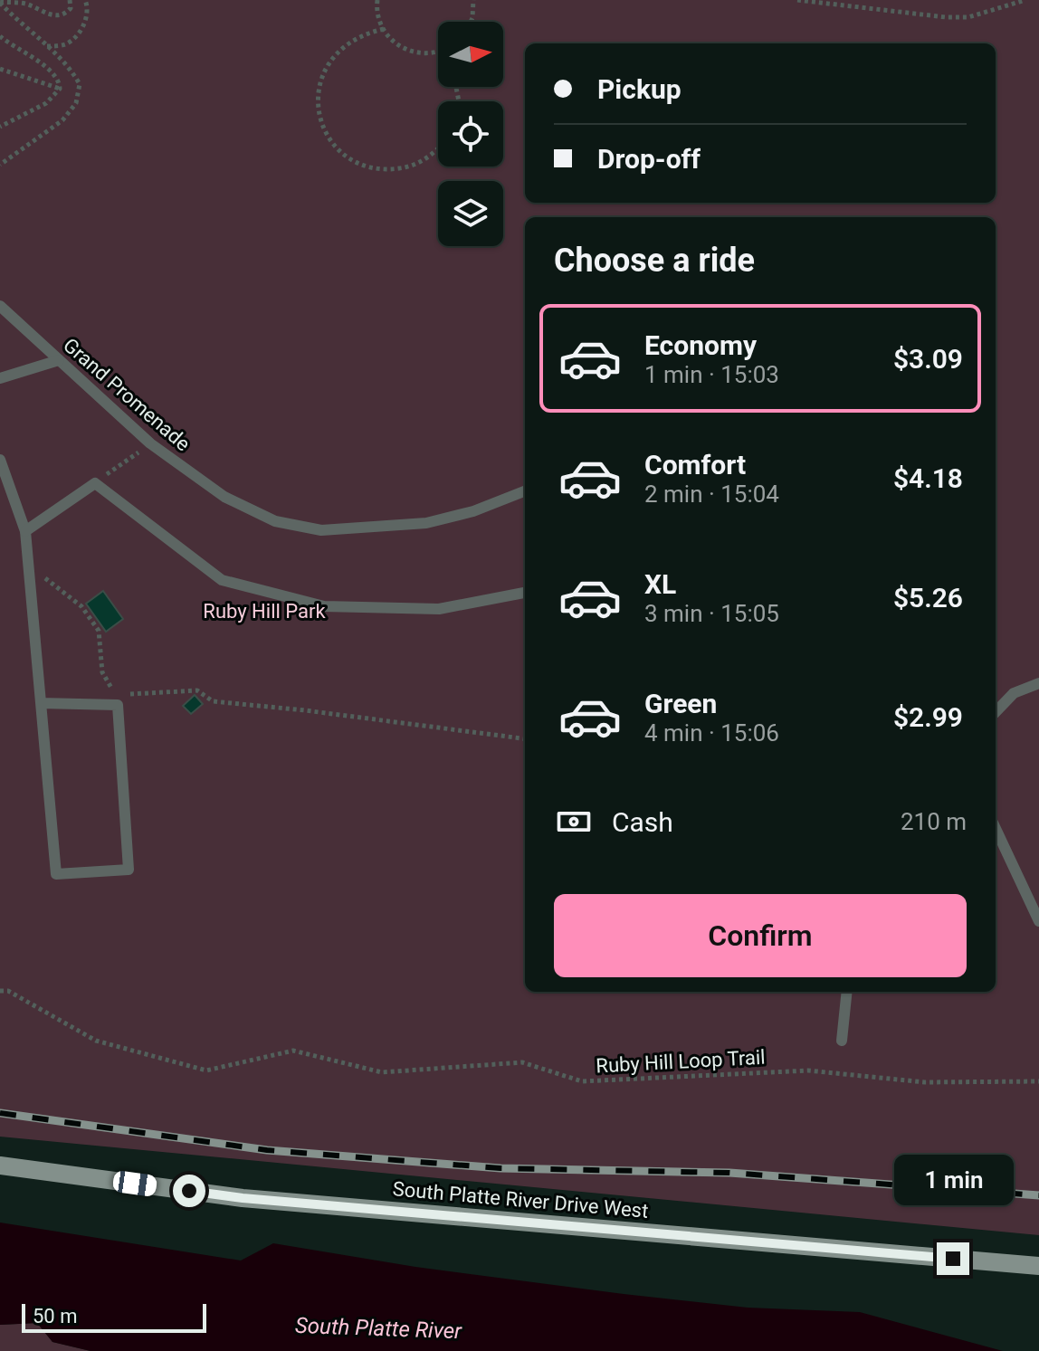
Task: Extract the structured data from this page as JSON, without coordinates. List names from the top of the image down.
{
  "streets": {
    "street": ["South Platte River Drive West"],
    "lane": ["Grand Promenade"],
    "path": ["Ruby Hill Loop Trail"]
  },
  "water": ["South Platte River"],
  "parks": ["Ruby Hill Park"],
  "scale_bar": "50 m",
  "north": "right",
  "page": {
    "banner": ["Pickup", "Drop-off"],
    "heading": "Choose a ride",
    "list": [
      {
        "name": "Economy",
        "note": "1 min · 15:03",
        "value": "$3.09"
      },
      {
        "name": "Comfort",
        "note": "2 min · 15:04",
        "value": "$4.18"
      },
      {
        "name": "XL",
        "note": "3 min · 15:05",
        "value": "$5.26"
      },
      {
        "name": "Green",
        "note": "4 min · 15:06",
        "value": "$2.99"
      }
    ],
    "pay": ["Cash", "210 m"],
    "buttons": "Confirm",
    "bubble": "1 min",
    "scale": "50 m"
  }
}
